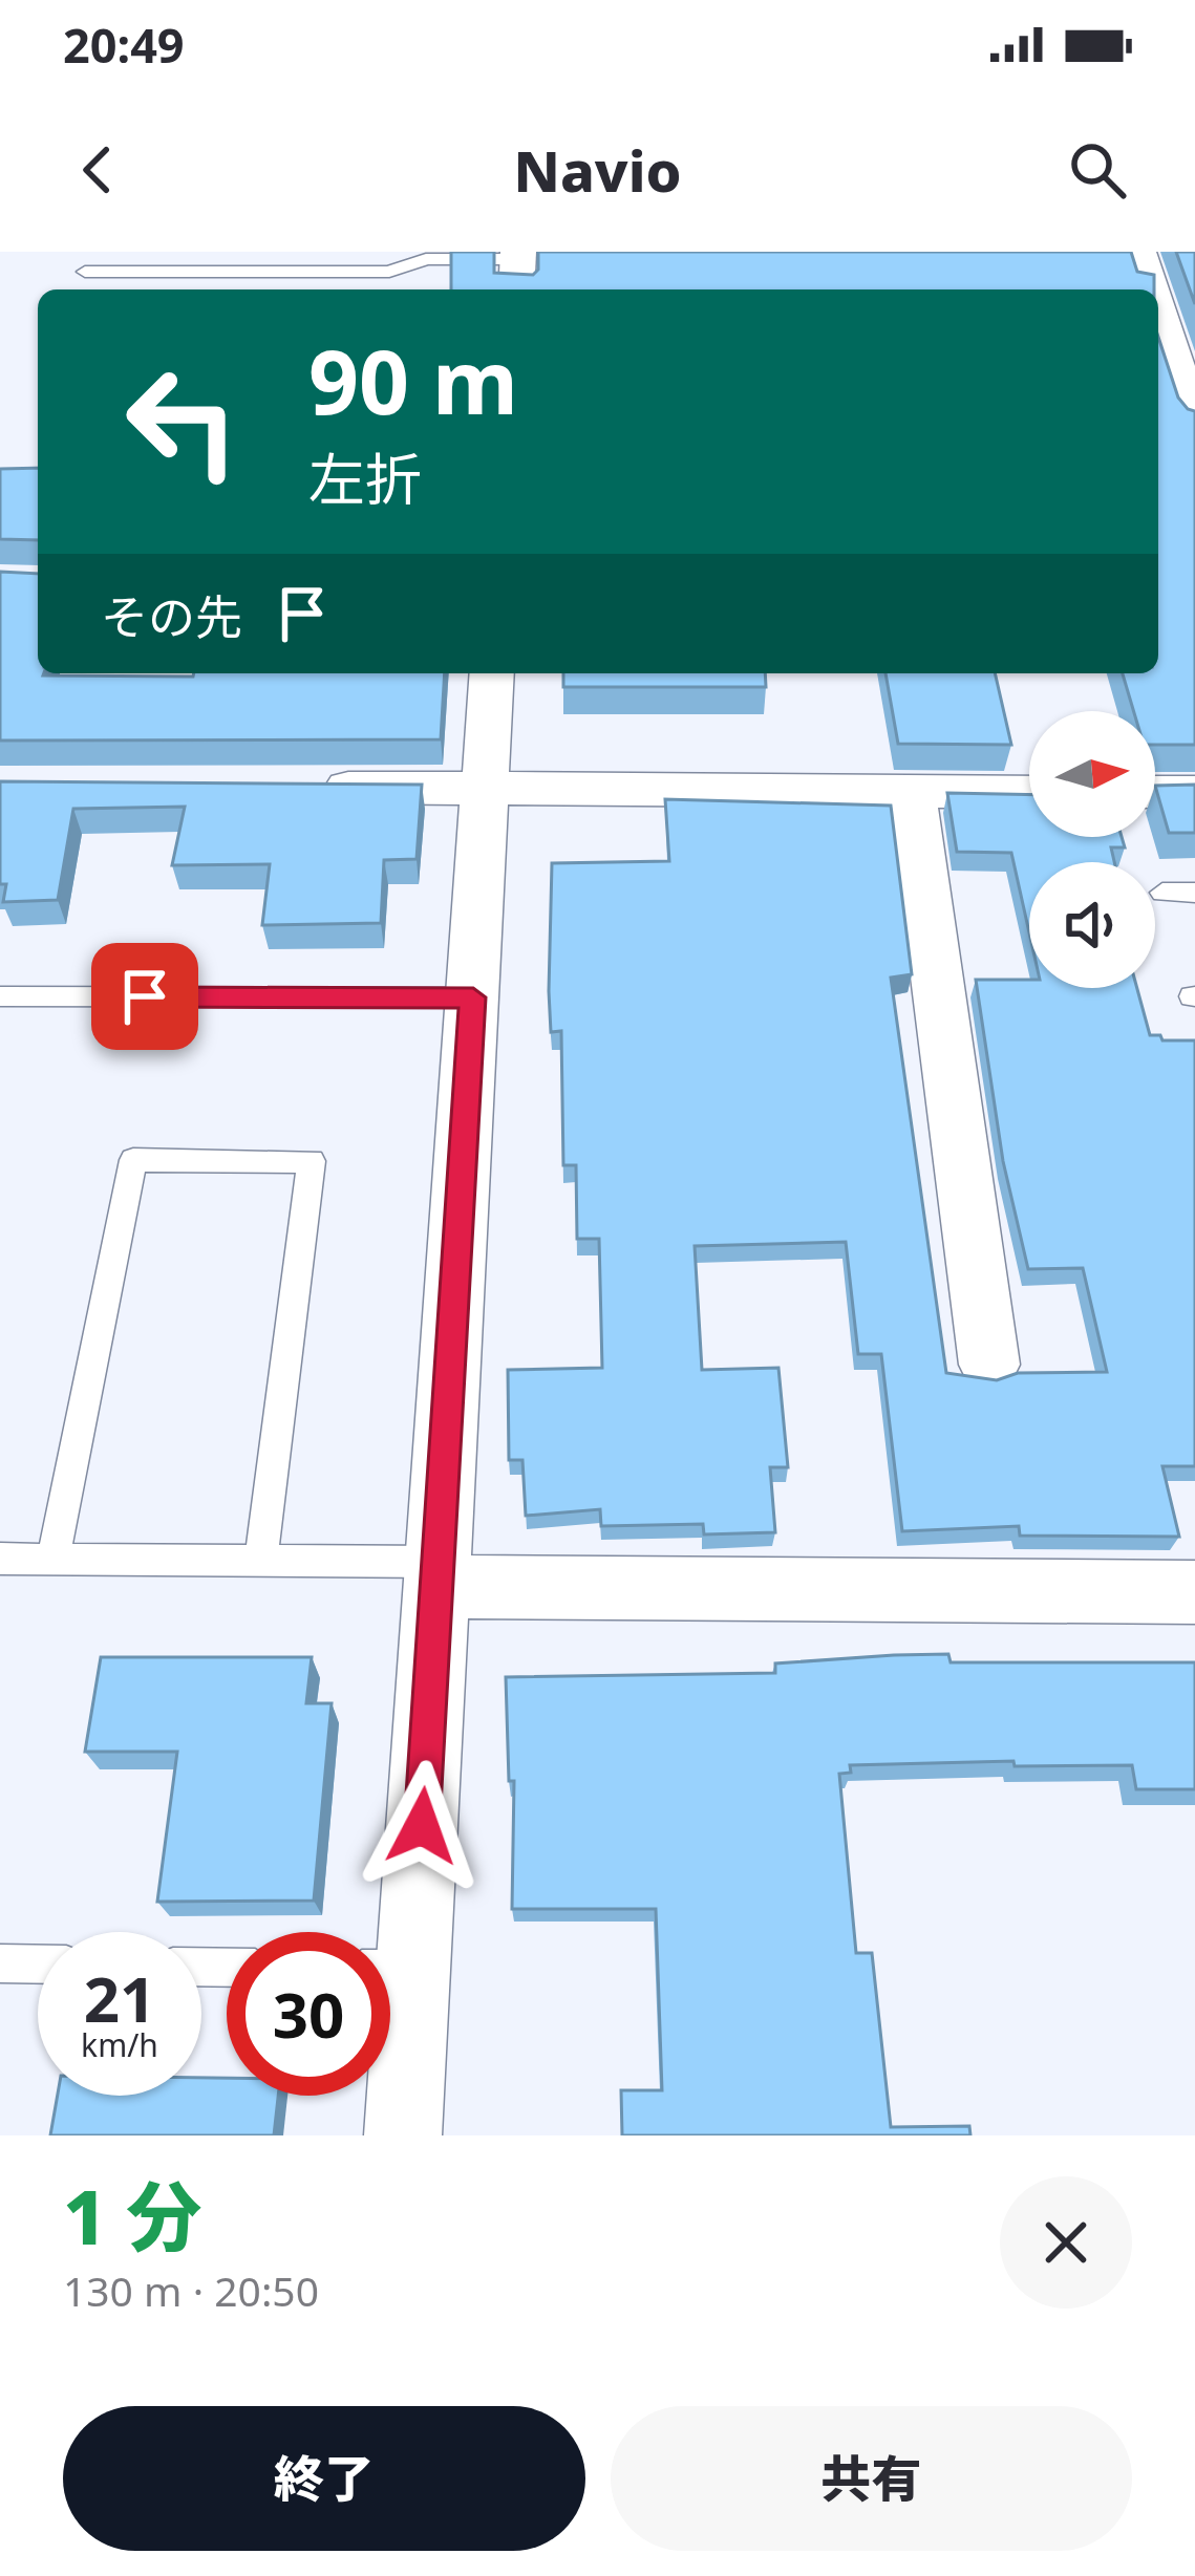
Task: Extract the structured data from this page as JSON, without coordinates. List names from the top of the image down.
{
  "north": "right",
  "page": {
    "status": "20:49",
    "header": "Navio",
    "turn": ["90 m", "左折"],
    "then": "その先",
    "speed": "21 km/h",
    "limit": "30",
    "heading": ["1 分", "130 m · 20:50"],
    "buttons": ["終了", "共有"]
  }
}
